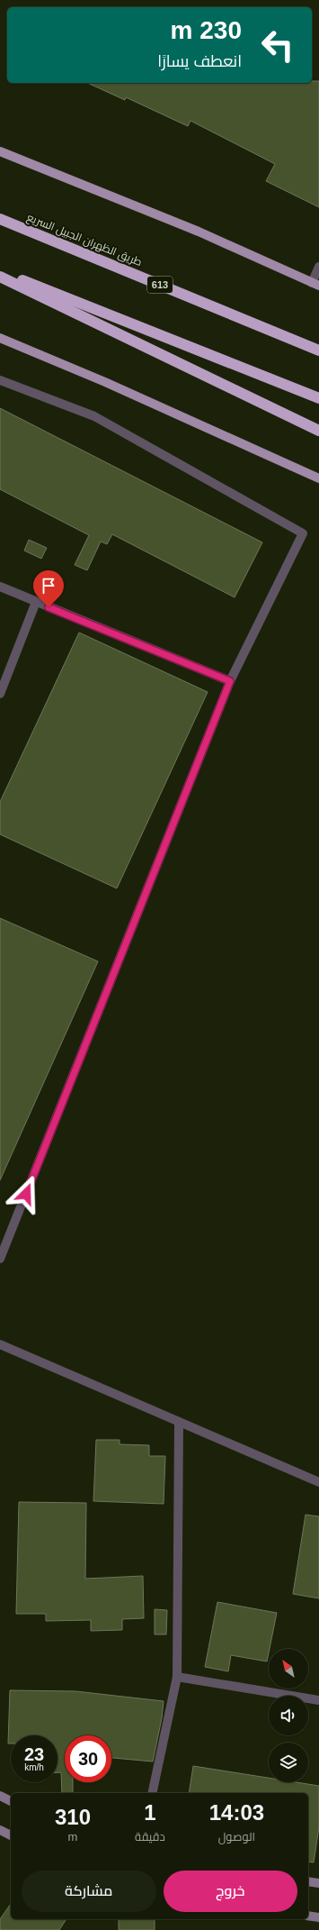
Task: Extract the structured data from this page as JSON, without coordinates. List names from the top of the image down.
{
  "streets": {
    "highway": ["طريق الظهران الجبيل السريع", "613"]
  },
  "north": "top left",
  "page": {
    "turn": ["230 m", "انعطف يسارًا"],
    "speed": "23 km/h",
    "limit": "30",
    "eta": [
      "14:03",
      "الوصول",
      "1",
      "دقيقة",
      "310",
      "m"
    ],
    "buttons": ["خروج", "مشاركة"]
  }
}
